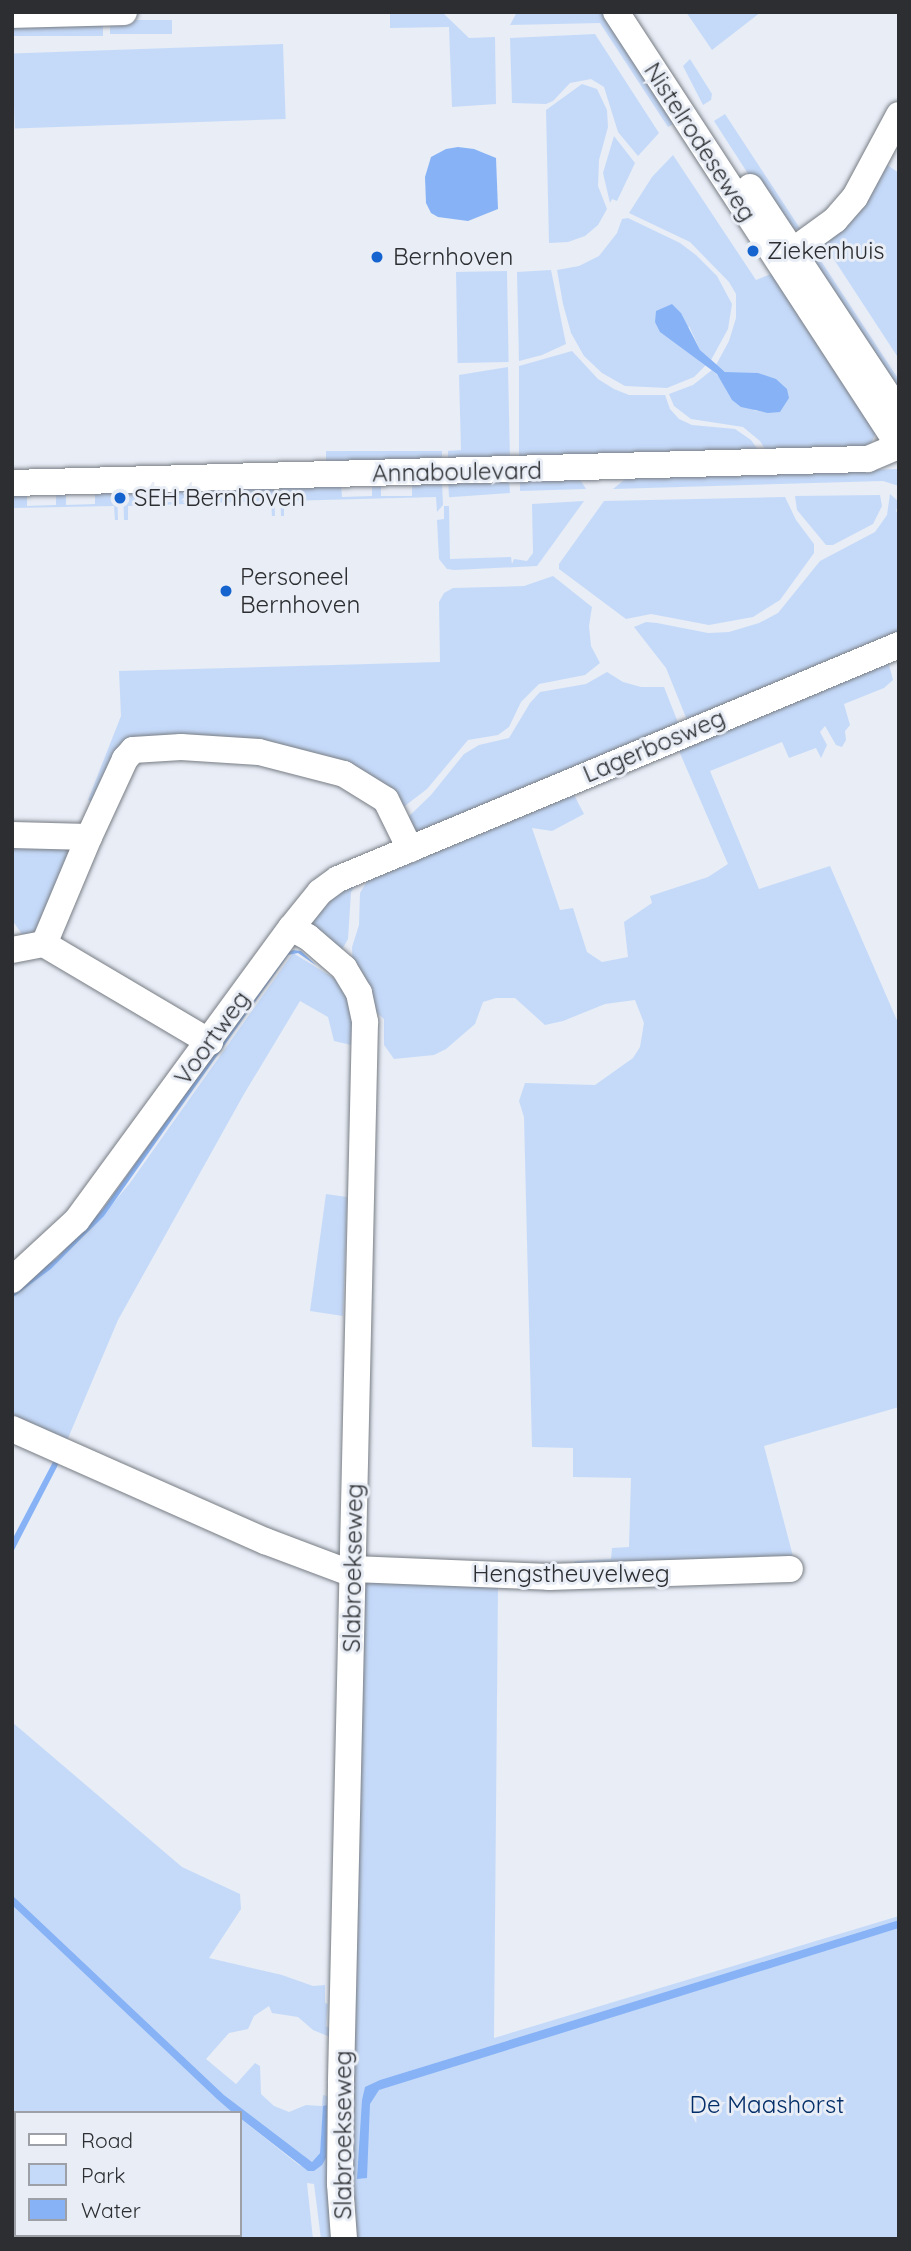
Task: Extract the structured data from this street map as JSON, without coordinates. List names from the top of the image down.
{
  "streets": {
    "street": [
      "Nistelrodeseweg",
      "Annaboulevard",
      "Lagerbosweg",
      "Voortweg",
      "Slabroekseweg",
      "Hengstheuvelweg"
    ]
  },
  "crossings": [
    ["Nistelrodeseweg", "Annaboulevard"],
    ["Lagerbosweg", "Voortweg"],
    ["Voortweg", "Slabroekseweg"],
    ["Slabroekseweg", "Hengstheuvelweg"]
  ],
  "parks": ["De Maashorst"],
  "places": [
    "Ziekenhuis",
    "Bernhoven",
    "SEH Bernhoven",
    "Personeel Bernhoven"
  ],
  "legend": ["Road", "Park", "Water"]
}
